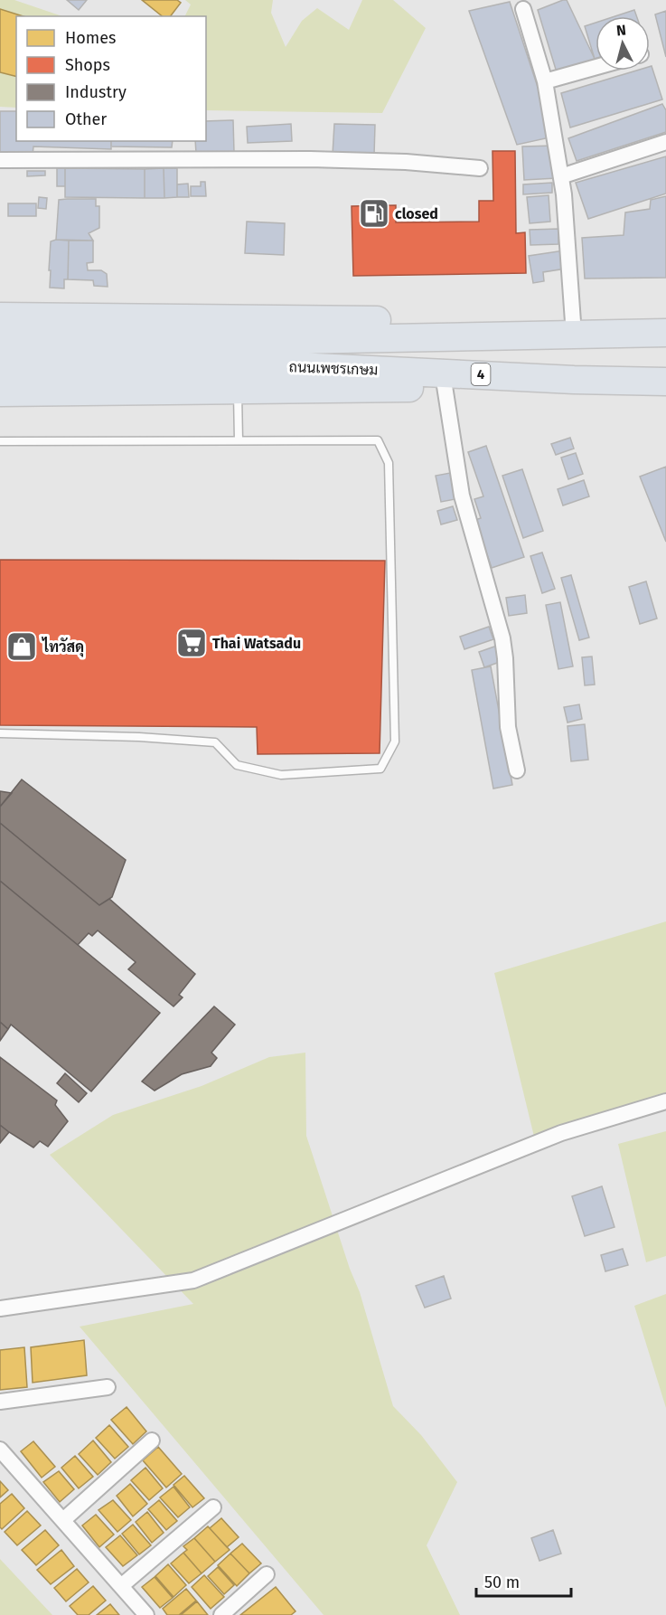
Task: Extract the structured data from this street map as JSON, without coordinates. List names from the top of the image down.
{
  "streets": {
    "highway": ["ถนนเพชรเกษม", "4"]
  },
  "places": {
    "fuel station": ["closed"],
    "supermarket": ["Thai Watsadu"],
    "shop": ["ไทวัสดุ"]
  },
  "legend": [
    "Homes",
    "Shops",
    "Industry",
    "Other"
  ],
  "scale_bar": "50 m",
  "north": "top"
}
